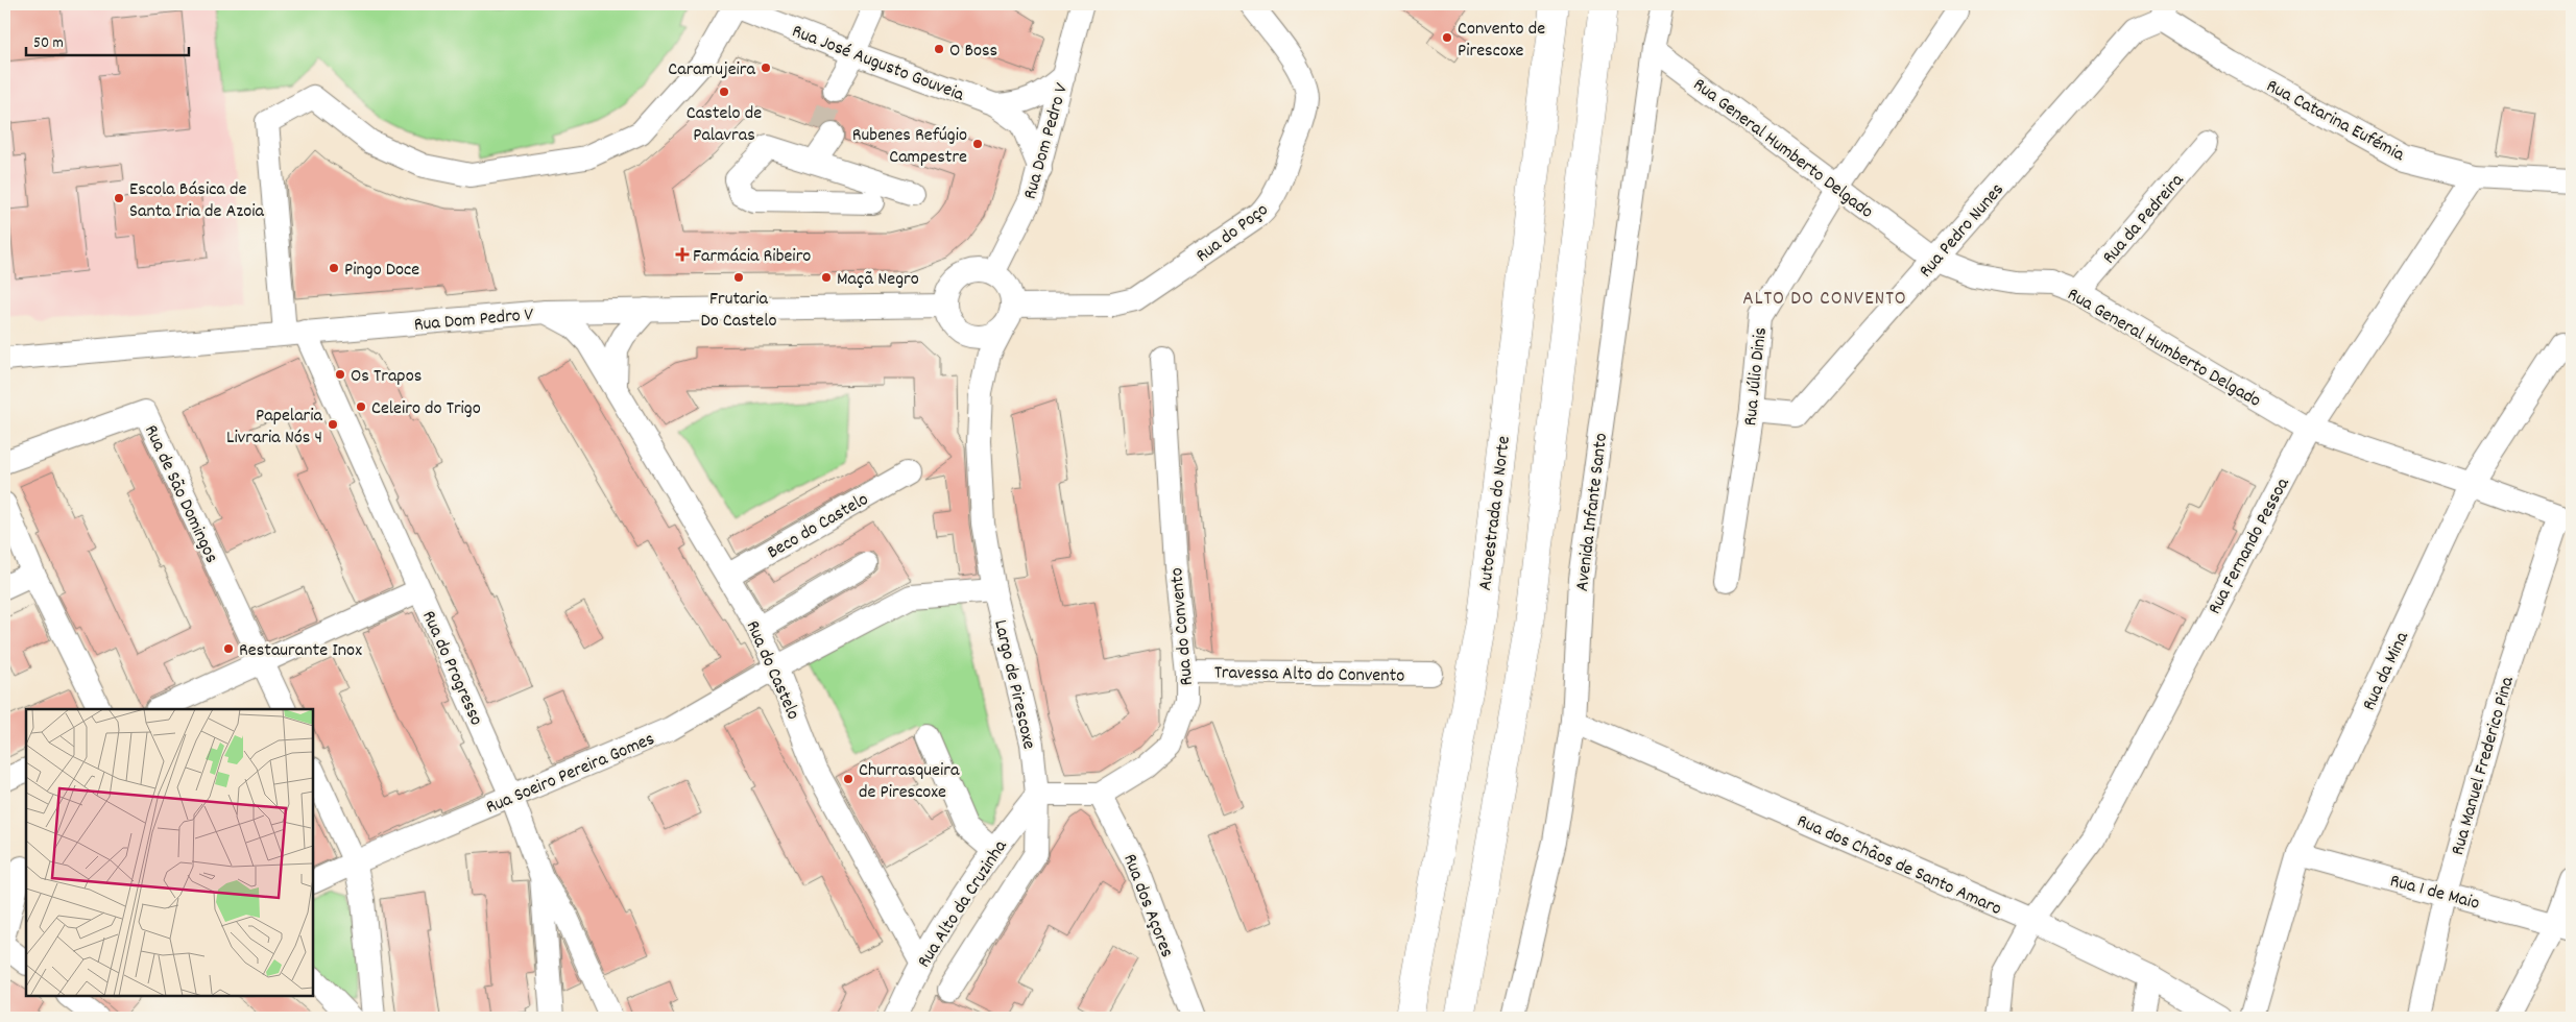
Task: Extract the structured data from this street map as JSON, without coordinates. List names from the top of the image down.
{
  "streets": {
    "highway": ["Autoestrada do Norte"],
    "street": [
      "Rua José Augusto Gouveia",
      "Rua Catarina Eufémia",
      "Rua Dom Pedro V",
      "Rua General Humberto Delgado",
      "Rua da Pedreira",
      "Rua Pedro Nunes",
      "Rua do Poço",
      "Rua Júlio Dinis",
      "Rua de São Domingos",
      "Avenida Infante Santo",
      "Beco do Castelo",
      "Rua Fernando Pessoa",
      "Rua do Convento",
      "Rua do Progresso",
      "Rua do Castelo",
      "Rua da Mina",
      "Travessa Alto do Convento",
      "Largo de Pirescoxe",
      "Rua Manuel Frederico Pina",
      "Rua Soeiro Pereira Gomes",
      "Rua dos Chãos de Santo Amaro",
      "Rua 1 de Maio",
      "Rua Alto da Cruzinha",
      "Rua dos Açores"
    ]
  },
  "crossings": [
    ["Rua José Augusto Gouveia", "Rua Dom Pedro V"],
    ["Rua José Augusto Gouveia", "Rua do Progresso"],
    ["Rua Catarina Eufémia", "Rua Pedro Nunes"],
    ["Rua Catarina Eufémia", "Rua Fernando Pessoa"],
    ["Rua Dom Pedro V", "Rua do Poço"],
    ["Rua Dom Pedro V", "Rua do Progresso"],
    ["Rua Dom Pedro V", "Rua do Castelo"],
    ["Rua Dom Pedro V", "Largo de Pirescoxe"],
    ["Rua General Humberto Delgado", "Rua da Pedreira"],
    ["Rua General Humberto Delgado", "Rua Pedro Nunes"],
    ["Rua General Humberto Delgado", "Rua Júlio Dinis"],
    ["Rua General Humberto Delgado", "Avenida Infante Santo"],
    ["Rua General Humberto Delgado", "Rua Fernando Pessoa"],
    ["Rua General Humberto Delgado", "Rua da Mina"],
    ["Rua General Humberto Delgado", "Rua Manuel Frederico Pina"],
    ["Rua Pedro Nunes", "Rua Júlio Dinis"],
    ["Rua do Poço", "Largo de Pirescoxe"],
    ["Avenida Infante Santo", "Rua dos Chãos de Santo Amaro"],
    ["Beco do Castelo", "Rua do Castelo"],
    ["Rua Fernando Pessoa", "Rua dos Chãos de Santo Amaro"],
    ["Rua do Convento", "Travessa Alto do Convento"],
    ["Rua do Convento", "Rua dos Açores"],
    ["Rua do Progresso", "Rua Soeiro Pereira Gomes"],
    ["Rua do Castelo", "Rua Soeiro Pereira Gomes"],
    ["Rua do Castelo", "Rua Alto da Cruzinha"],
    ["Rua da Mina", "Rua 1 de Maio"],
    ["Largo de Pirescoxe", "Rua Alto da Cruzinha"],
    ["Rua Manuel Frederico Pina", "Rua 1 de Maio"]
  ],
  "districts": ["ALTO DO CONVENTO"],
  "places": {
    "other": [
      "Convento de Pirescoxe",
      "O Boss",
      "Caramujeira",
      "Castelo de Palavras",
      "Rubenes Refúgio Campestre",
      "Escola Básica de Santa Iria de Azoia",
      "Pingo Doce",
      "Frutaria Do Castelo",
      "Maçã Negro",
      "Os Trapos",
      "Celeiro do Trigo",
      "Papelaria Livraria Nós 4",
      "Restaurante Inox",
      "Churrasqueira de Pirescoxe"
    ],
    "health": ["Farmácia Ribeiro"]
  },
  "scale_bar": "50 m"
}
